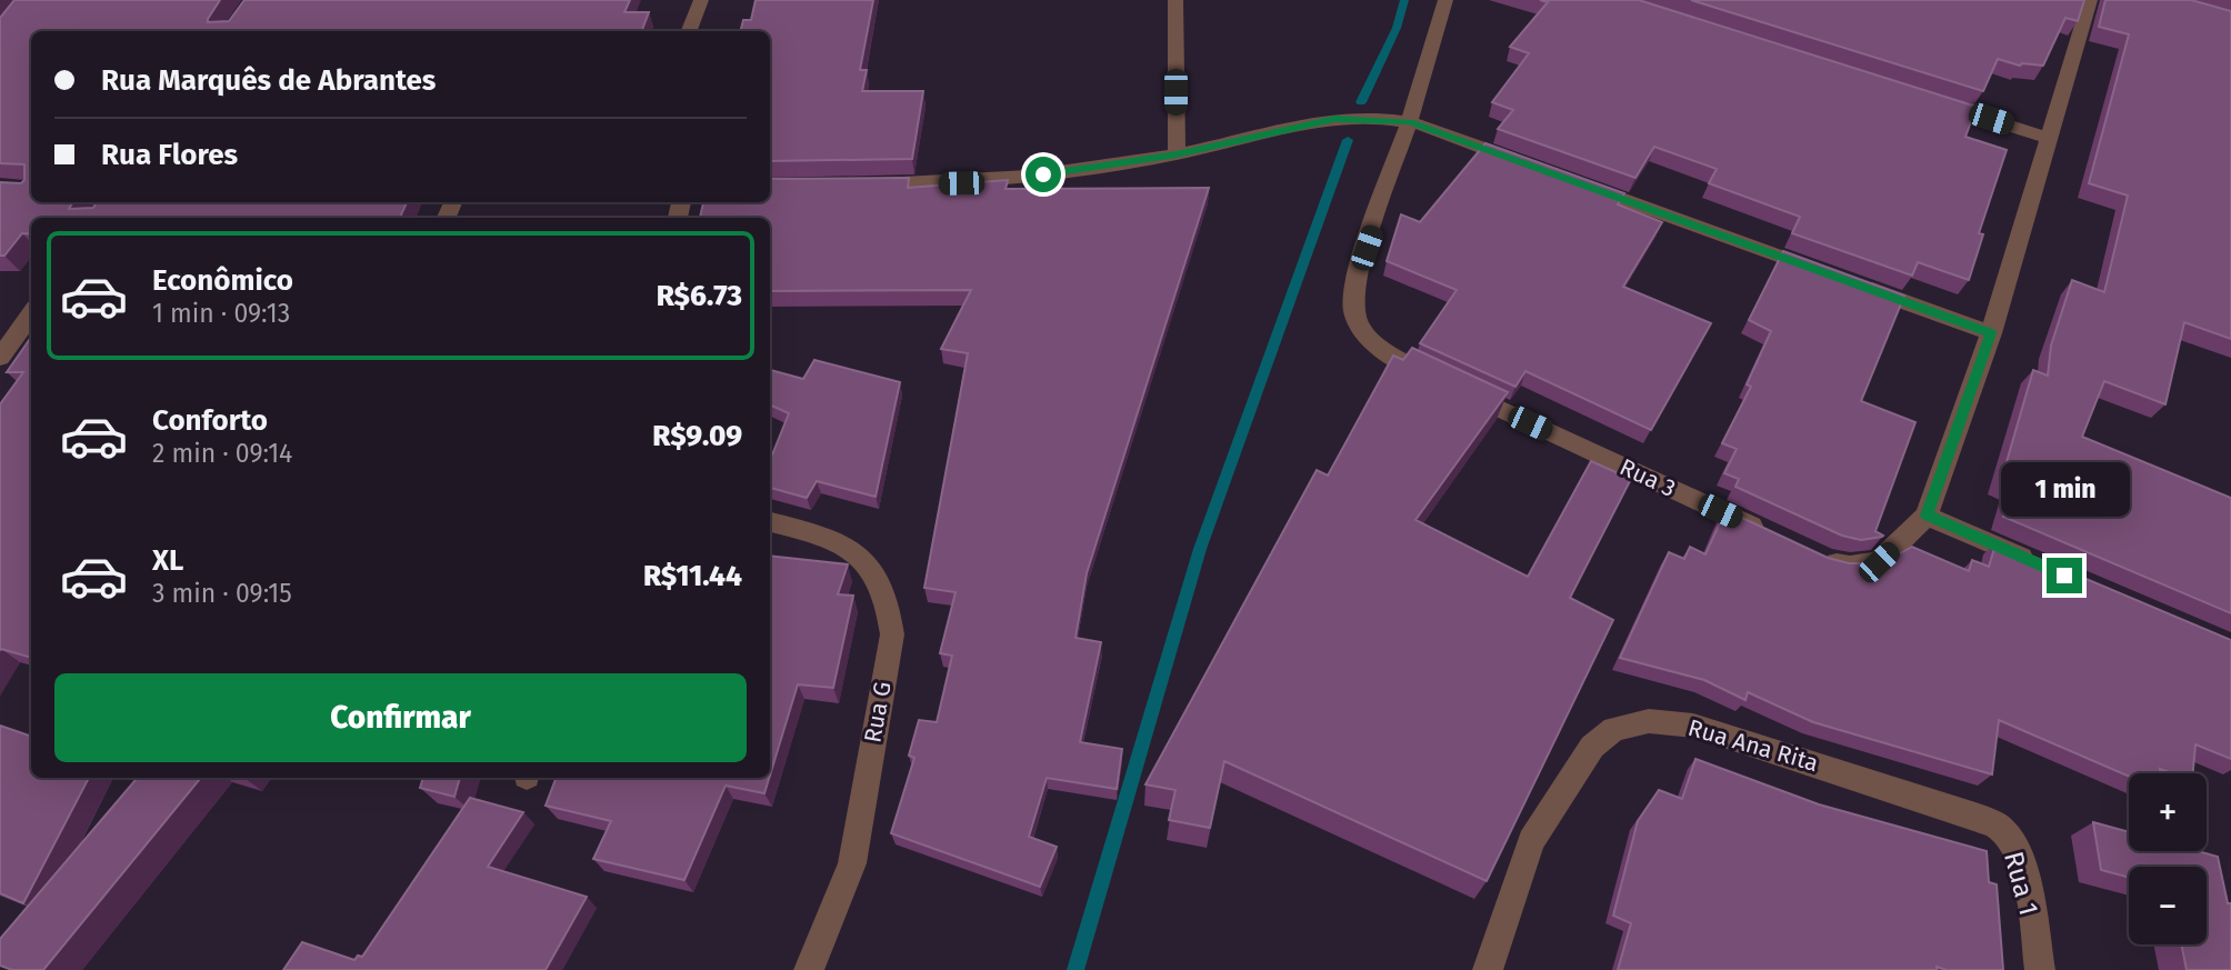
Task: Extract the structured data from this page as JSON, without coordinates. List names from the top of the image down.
{
  "streets": {
    "street": [
      "Rua 3",
      "Rua G",
      "Rua Ana Rita",
      "Rua 1"
    ]
  },
  "crossings": [
    ["Rua Ana Rita", "Rua 1"]
  ],
  "page": {
    "banner": ["Rua Marquês de Abrantes", "Rua Flores"],
    "list": [
      {
        "name": "Econômico",
        "note": "1 min · 09:13",
        "value": "R$6.73"
      },
      {
        "name": "Conforto",
        "note": "2 min · 09:14",
        "value": "R$9.09"
      },
      {
        "name": "XL",
        "note": "3 min · 09:15",
        "value": "R$11.44"
      }
    ],
    "bubble": "1 min",
    "buttons": "Confirmar",
    "map_buttons": ["+", "−"]
  }
}
